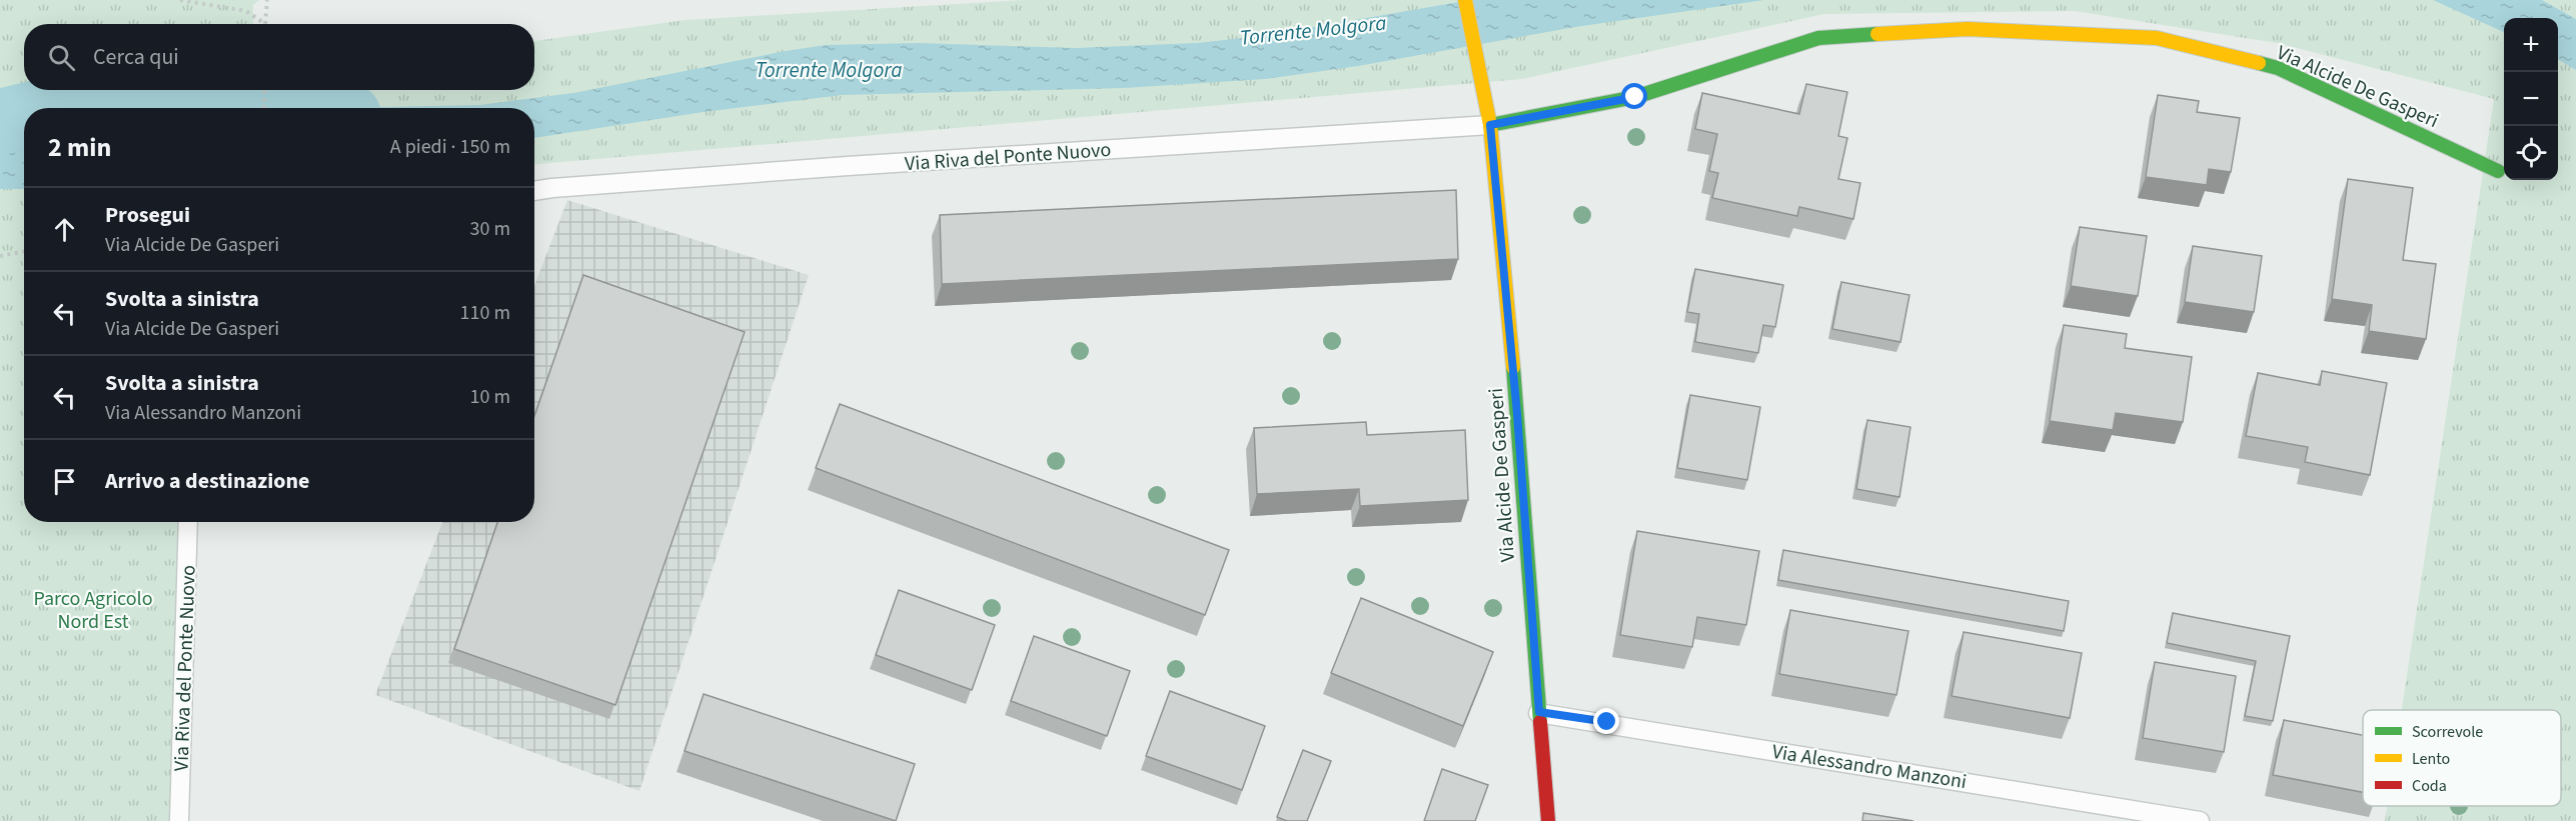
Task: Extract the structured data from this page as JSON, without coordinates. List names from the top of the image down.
{
  "streets": {
    "street": ["Via Alcide De Gasperi"],
    "lane": ["Via Riva del Ponte Nuovo", "Via Alessandro Manzoni"]
  },
  "crossings": [
    ["Via Alcide De Gasperi", "Via Riva del Ponte Nuovo"],
    ["Via Alcide De Gasperi", "Via Alessandro Manzoni"]
  ],
  "water": ["Torrente Molgora"],
  "parks": ["Parco Agricolo Nord Est"],
  "legend": ["Scorrevole", "Lento", "Coda"],
  "page": {
    "map_buttons": ["+", "−"],
    "search": "Cerca qui",
    "heading": ["2 min", "A piedi · 150 m"],
    "list": [
      ["Prosegui", "Via Alcide De Gasperi", "30 m"],
      ["Svolta a sinistra", "Via Alcide De Gasperi", "110 m"],
      ["Svolta a sinistra", "Via Alessandro Manzoni", "10 m"],
      "Arrivo a destinazione"
    ]
  }
}
